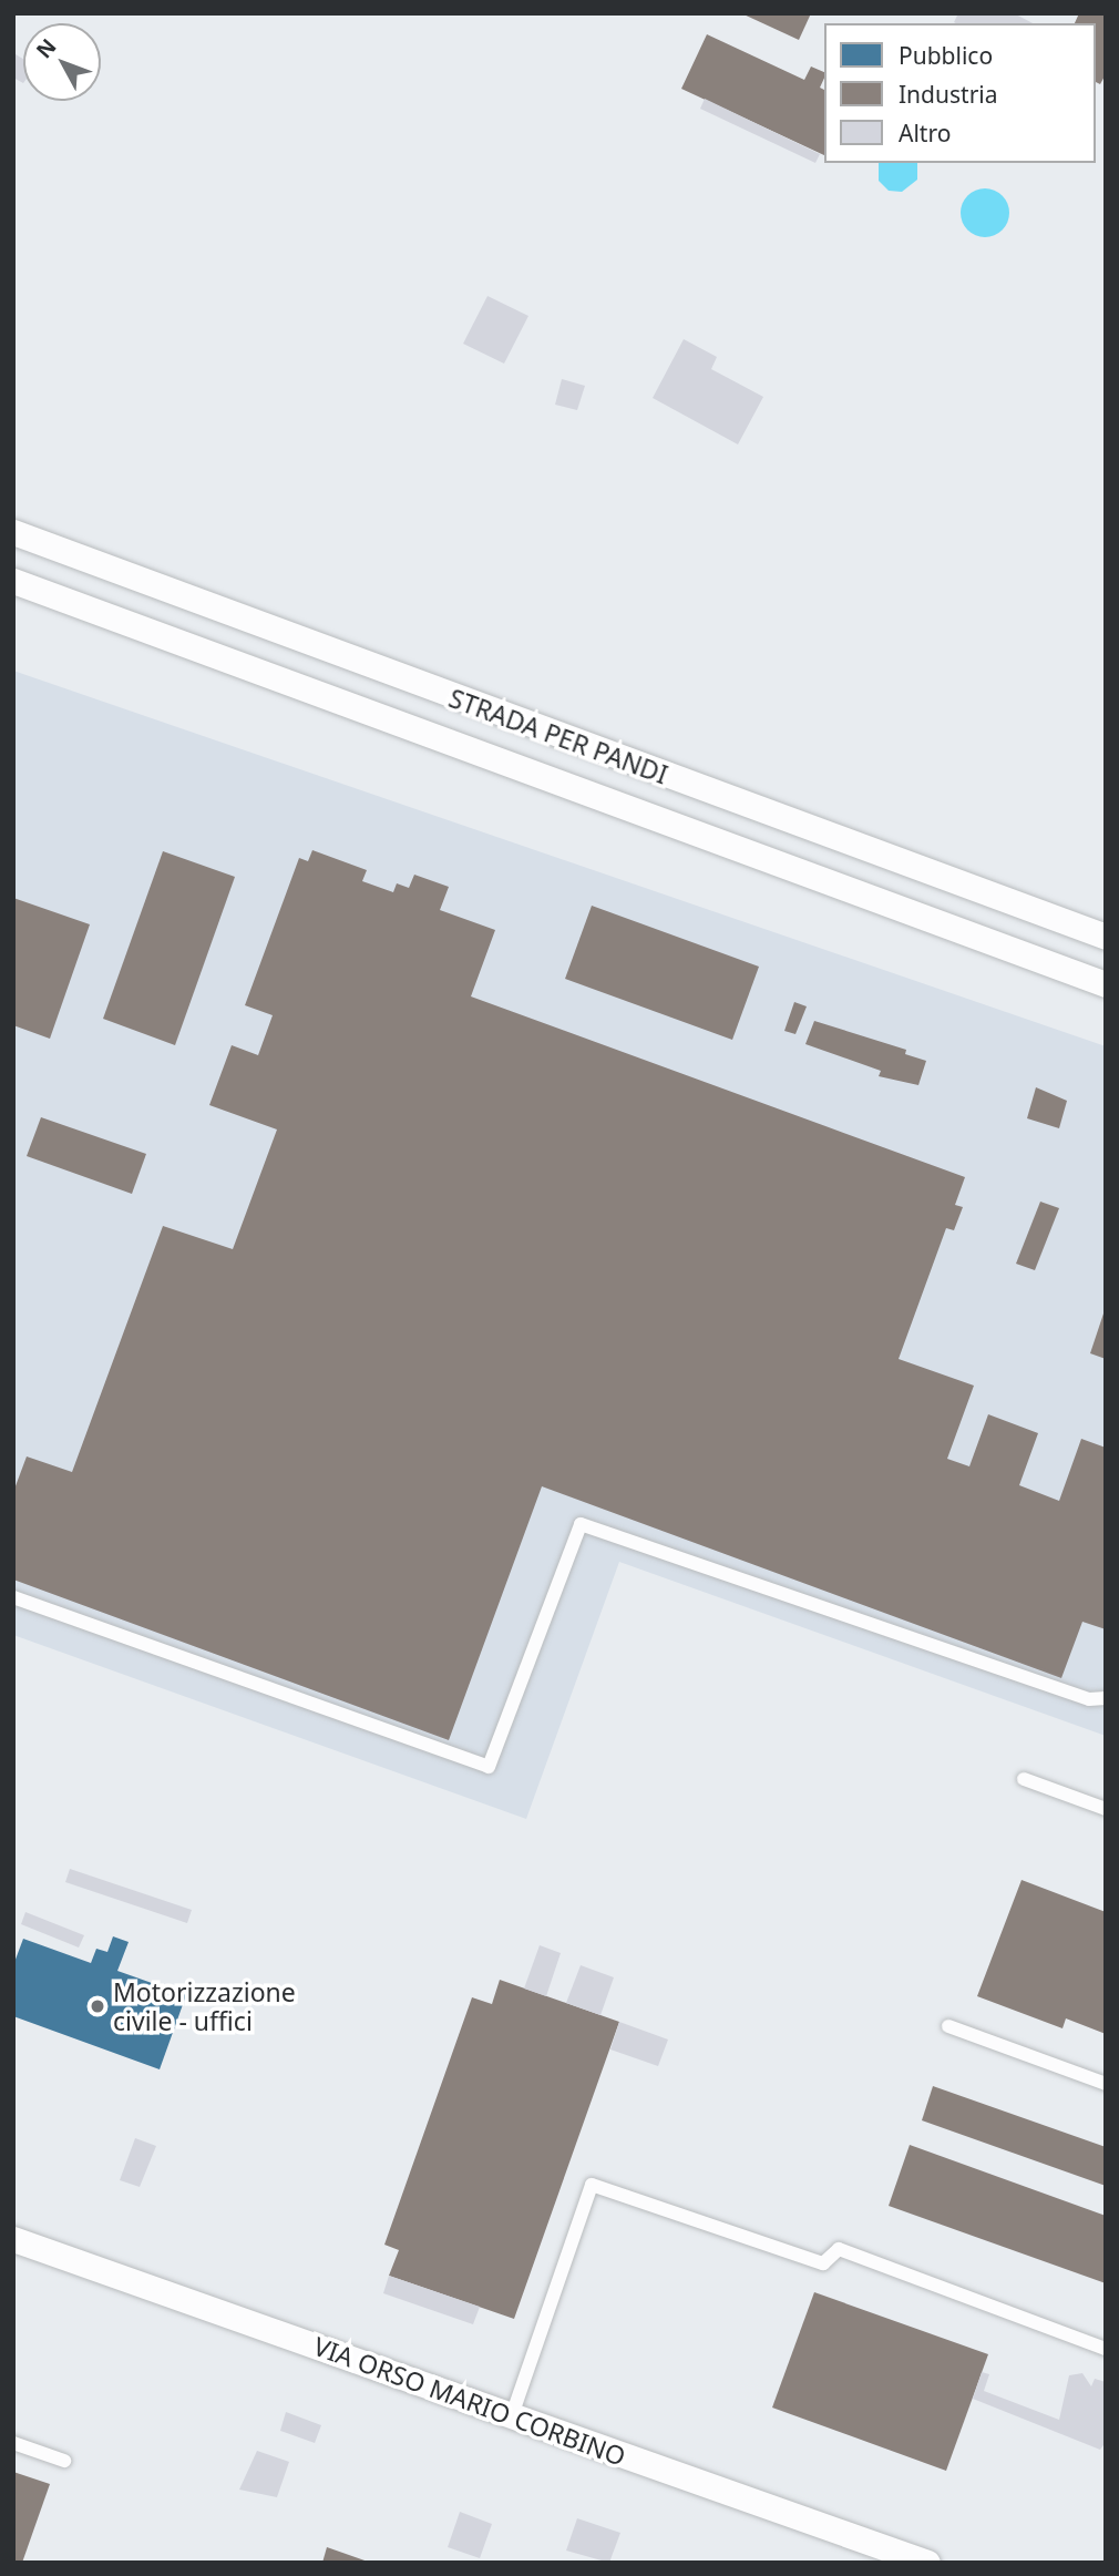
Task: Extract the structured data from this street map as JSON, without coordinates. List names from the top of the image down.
{
  "streets": {
    "street": ["STRADA PER PANDI", "VIA ORSO MARIO CORBINO"]
  },
  "places": ["Motorizzazione civile - uffici"],
  "legend": ["Pubblico", "Industria", "Altro"],
  "north": "top left"
}
